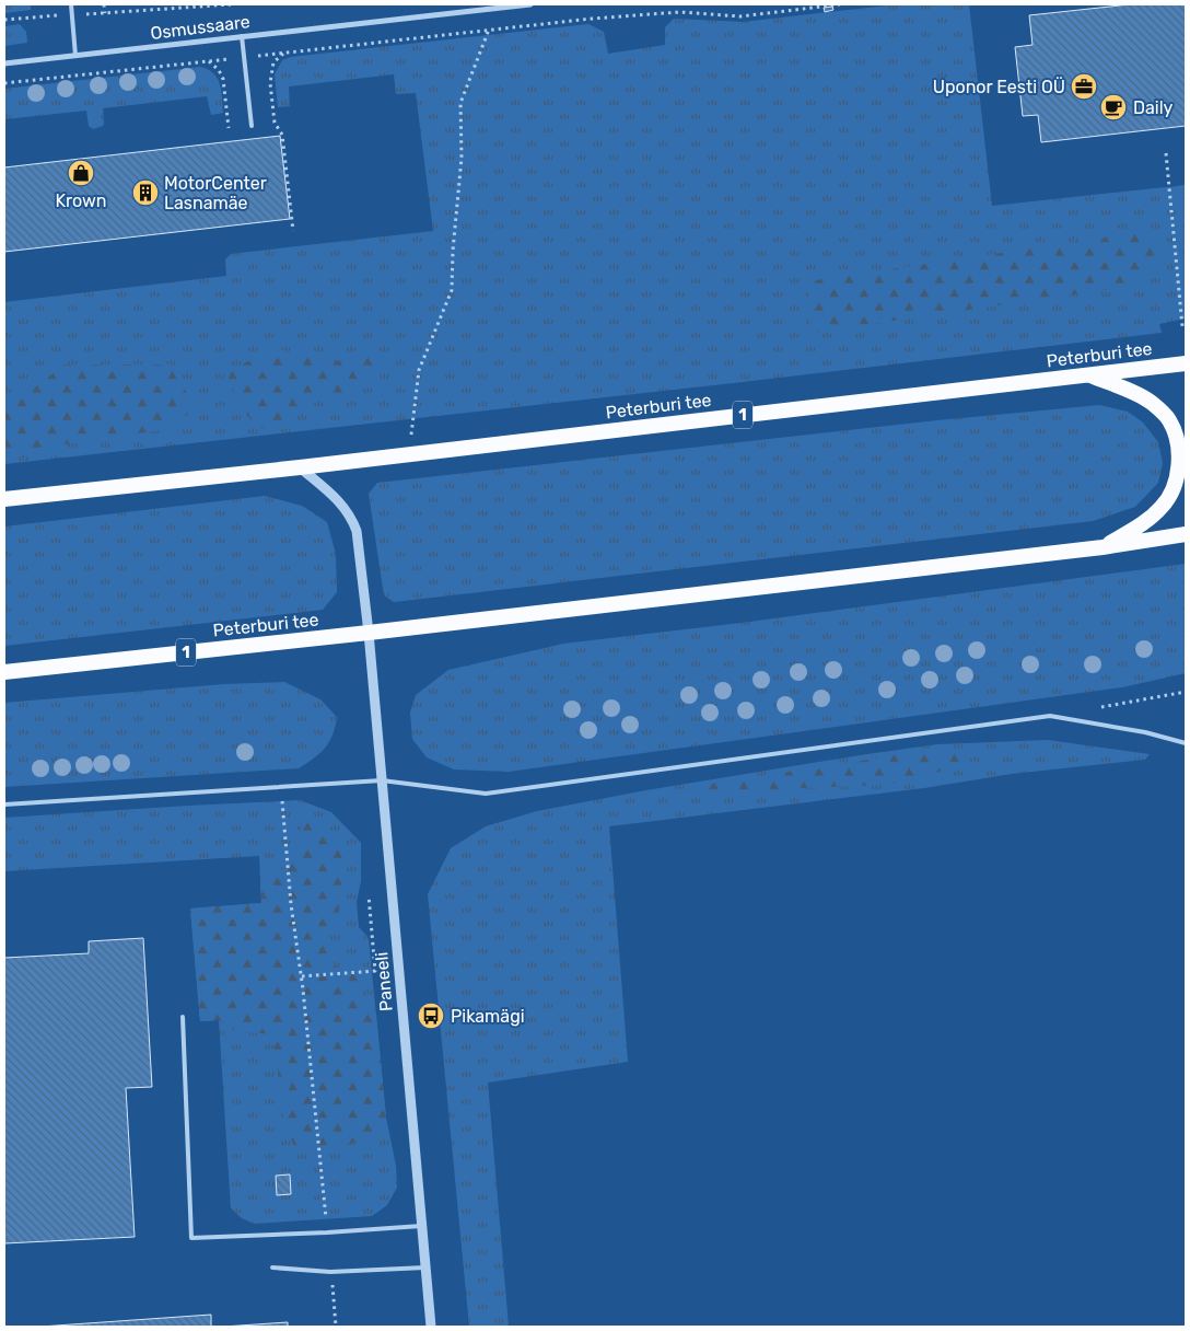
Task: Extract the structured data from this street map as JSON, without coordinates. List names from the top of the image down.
{
  "streets": {
    "highway": ["Peterburi tee", "1"],
    "street": ["Osmussaare", "Paneeli"]
  },
  "crossings": [
    ["Peterburi tee", "Paneeli"]
  ],
  "places": {
    "office": ["Uponor Eesti OÜ"],
    "cafe": ["Daily"],
    "shop": ["Krown"],
    "building": ["MotorCenter Lasnamäe"],
    "bus stop": ["Pikamägi"]
  }
}
